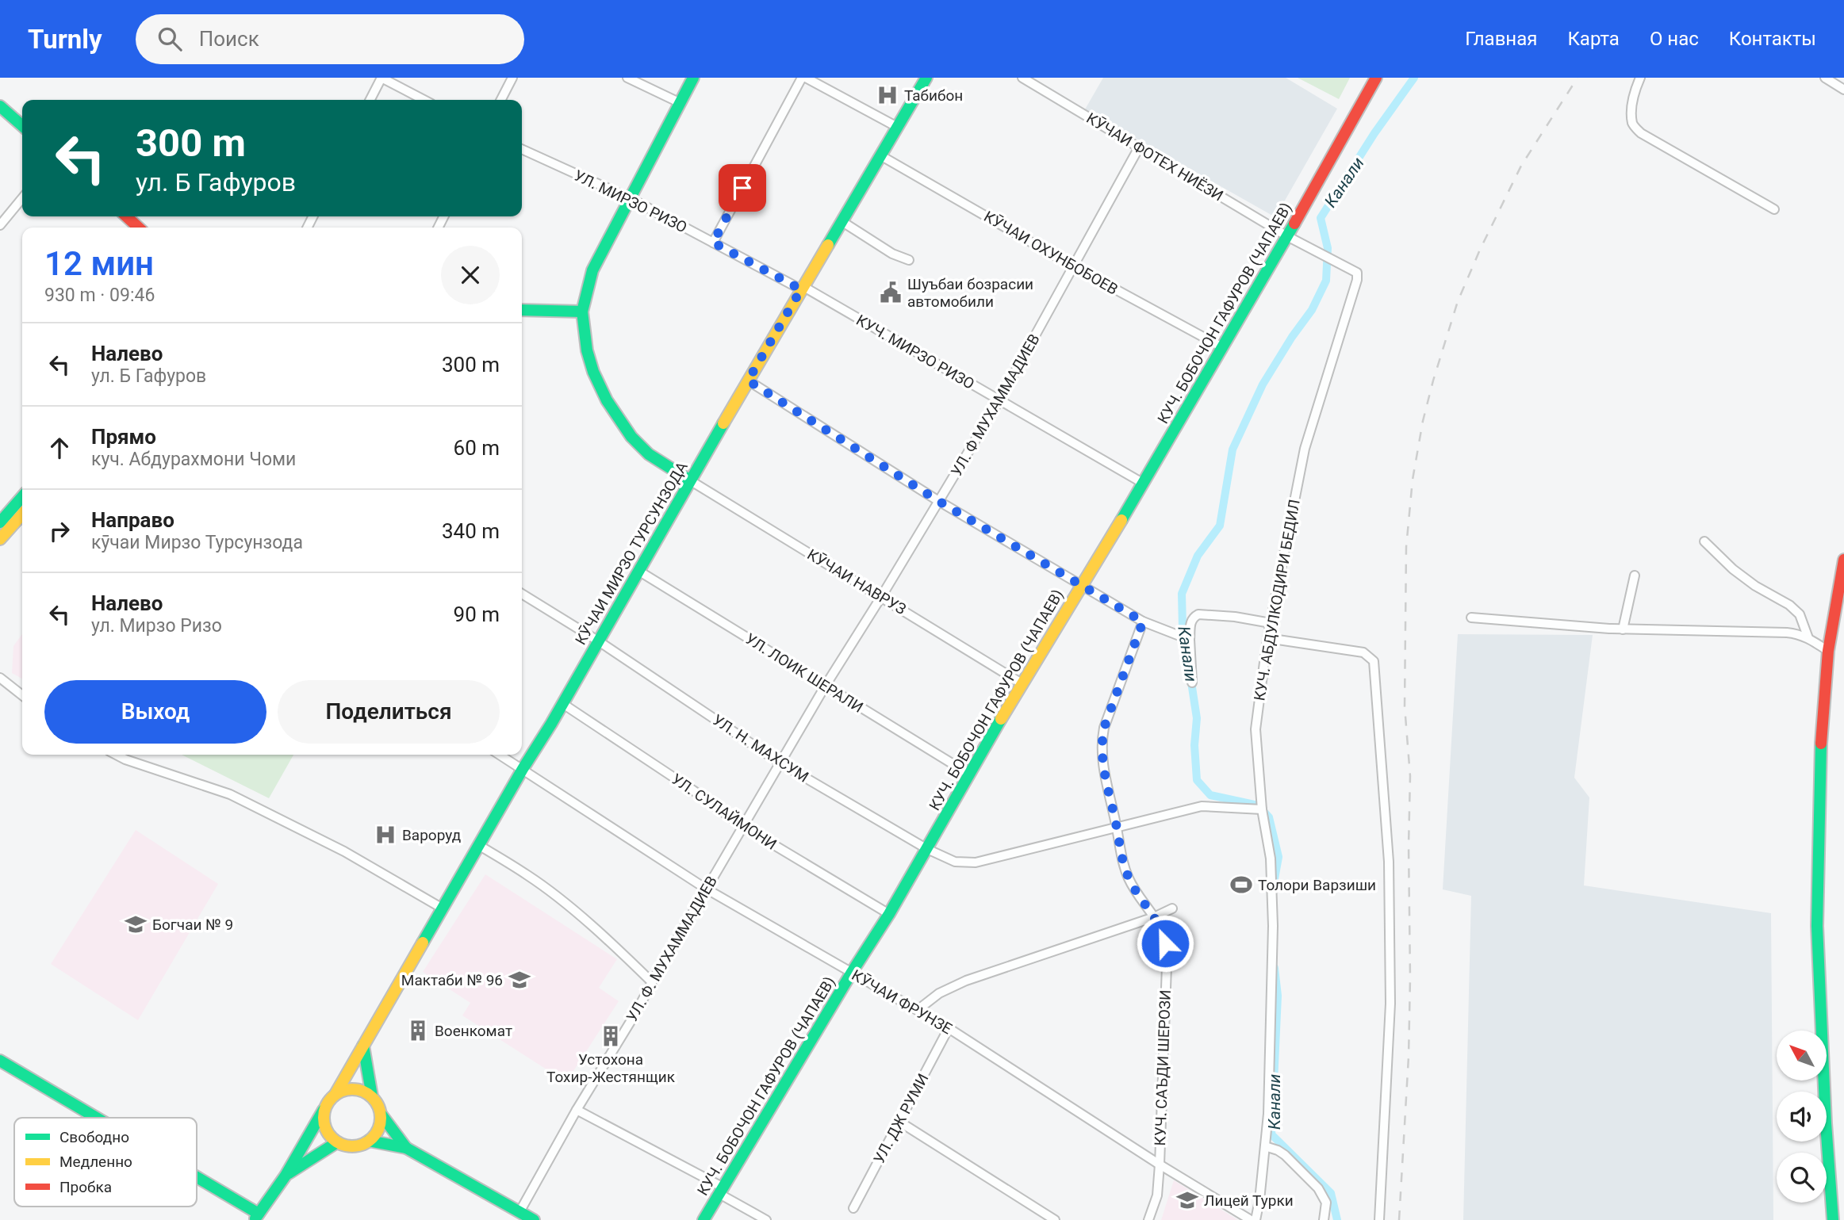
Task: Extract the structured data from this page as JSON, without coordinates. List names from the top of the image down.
{
  "streets": {
    "street": [
      "КӮЧАИ ФОТЕХ НИЁЗИ",
      "УЛ. МИРЗО РИЗО",
      "КӮЧАИ ОХУНБОБОЕВ",
      "КУЧ. БОБОЧОН ГАФУРОВ (ЧАПАЕВ)",
      "КУЧ. МИРЗО РИЗО",
      "УЛ. Ф МУХАММАДИЕВ",
      "КӮЧАИ МИРЗО ТУРСУНЗОДА",
      "КӮЧАИ НАВРУЗ",
      "КУЧ. АБДУЛКОДИРИ БЕДИЛ",
      "УЛ. ЛОИК ШЕРАЛИ",
      "УЛ. Н. МАХСУМ",
      "УЛ. СУЛАЙМОНИ",
      "УЛ. Ф. МУХАММАДИЕВ",
      "КӮЧАИ ФРУНЗЕ",
      "КУЧ. САЪДИ ШЕРОЗИ",
      "УЛ. ДЖ РУМИ"
    ]
  },
  "crossings": [
    ["КӮЧАИ ФОТЕХ НИЁЗИ", "КУЧ. БОБОЧОН ГАФУРОВ (ЧАПАЕВ)"],
    ["КӮЧАИ ФОТЕХ НИЁЗИ", "УЛ. Ф МУХАММАДИЕВ"],
    ["КӮЧАИ ФОТЕХ НИЁЗИ", "КУЧ. АБДУЛКОДИРИ БЕДИЛ"],
    ["УЛ. МИРЗО РИЗО", "КУЧ. МИРЗО РИЗО"],
    ["УЛ. МИРЗО РИЗО", "КӮЧАИ МИРЗО ТУРСУНЗОДА"],
    ["КӮЧАИ ОХУНБОБОЕВ", "КУЧ. БОБОЧОН ГАФУРОВ (ЧАПАЕВ)"],
    ["КӮЧАИ ОХУНБОБОЕВ", "УЛ. Ф МУХАММАДИЕВ"],
    ["КӮЧАИ ОХУНБОБОЕВ", "КӮЧАИ МИРЗО ТУРСУНЗОДА"],
    ["КУЧ. БОБОЧОН ГАФУРОВ (ЧАПАЕВ)", "КУЧ. МИРЗО РИЗО"],
    ["КУЧ. БОБОЧОН ГАФУРОВ (ЧАПАЕВ)", "КӮЧАИ НАВРУЗ"],
    ["КУЧ. БОБОЧОН ГАФУРОВ (ЧАПАЕВ)", "КУЧ. АБДУЛКОДИРИ БЕДИЛ"],
    ["КУЧ. БОБОЧОН ГАФУРОВ (ЧАПАЕВ)", "УЛ. ЛОИК ШЕРАЛИ"],
    ["КУЧ. БОБОЧОН ГАФУРОВ (ЧАПАЕВ)", "УЛ. Н. МАХСУМ"],
    ["КУЧ. БОБОЧОН ГАФУРОВ (ЧАПАЕВ)", "УЛ. СУЛАЙМОНИ"],
    ["КУЧ. БОБОЧОН ГАФУРОВ (ЧАПАЕВ)", "КӮЧАИ ФРУНЗЕ"],
    ["КУЧ. МИРЗО РИЗО", "УЛ. Ф МУХАММАДИЕВ"],
    ["КУЧ. МИРЗО РИЗО", "КӮЧАИ МИРЗО ТУРСУНЗОДА"],
    ["УЛ. Ф МУХАММАДИЕВ", "КӮЧАИ НАВРУЗ"],
    ["УЛ. Ф МУХАММАДИЕВ", "УЛ. ЛОИК ШЕРАЛИ"],
    ["УЛ. Ф МУХАММАДИЕВ", "УЛ. Ф. МУХАММАДИЕВ"],
    ["КӮЧАИ МИРЗО ТУРСУНЗОДА", "КӮЧАИ НАВРУЗ"],
    ["КӮЧАИ МИРЗО ТУРСУНЗОДА", "УЛ. ЛОИК ШЕРАЛИ"],
    ["КӮЧАИ МИРЗО ТУРСУНЗОДА", "УЛ. Н. МАХСУМ"],
    ["КӮЧАИ МИРЗО ТУРСУНЗОДА", "УЛ. СУЛАЙМОНИ"],
    ["КӮЧАИ МИРЗО ТУРСУНЗОДА", "КӮЧАИ ФРУНЗЕ"],
    ["КУЧ. АБДУЛКОДИРИ БЕДИЛ", "УЛ. Н. МАХСУМ"],
    ["УЛ. ЛОИК ШЕРАЛИ", "УЛ. Ф. МУХАММАДИЕВ"],
    ["УЛ. Н. МАХСУМ", "УЛ. Ф. МУХАММАДИЕВ"],
    ["УЛ. Н. МАХСУМ", "КУЧ. САЪДИ ШЕРОЗИ"],
    ["УЛ. СУЛАЙМОНИ", "УЛ. Ф. МУХАММАДИЕВ"],
    ["УЛ. Ф. МУХАММАДИЕВ", "КӮЧАИ ФРУНЗЕ"],
    ["КӮЧАИ ФРУНЗЕ", "КУЧ. САЪДИ ШЕРОЗИ"],
    ["КӮЧАИ ФРУНЗЕ", "УЛ. ДЖ РУМИ"]
  ],
  "water": ["Канали"],
  "places": {
    "hospital": ["Табибон", "Вароруд"],
    "public building": ["Шуъбаи бозрасии автомобили"],
    "sports": ["Толори Варзиши"],
    "school or university": ["Богчаи № 9", "Мактаби № 96", "Лицей Турки"],
    "building": ["Военкомат", "Устохона Тохир-Жестянщик"]
  },
  "legend": ["Свободно", "Медленно", "Пробка"],
  "north": "top left",
  "page": {
    "header": "Turnly",
    "search": "Поиск",
    "nav": [
      "Главная",
      "Карта",
      "О нас",
      "Контакты"
    ],
    "turn": ["300 m", "ул. Б Гафуров"],
    "heading": ["12 мин", "930 m · 09:46"],
    "list": [
      {
        "name": "Налево",
        "note": "ул. Б Гафуров",
        "value": "300 m"
      },
      {
        "name": "Прямо",
        "note": "куч. Абдурахмони Чоми",
        "value": "60 m"
      },
      {
        "name": "Направо",
        "note": "кӯчаи Мирзо Турсунзода",
        "value": "340 m"
      },
      {
        "name": "Налево",
        "note": "ул. Мирзо Ризо",
        "value": "90 m"
      }
    ],
    "buttons": ["Выход", "Поделиться"]
  }
}
